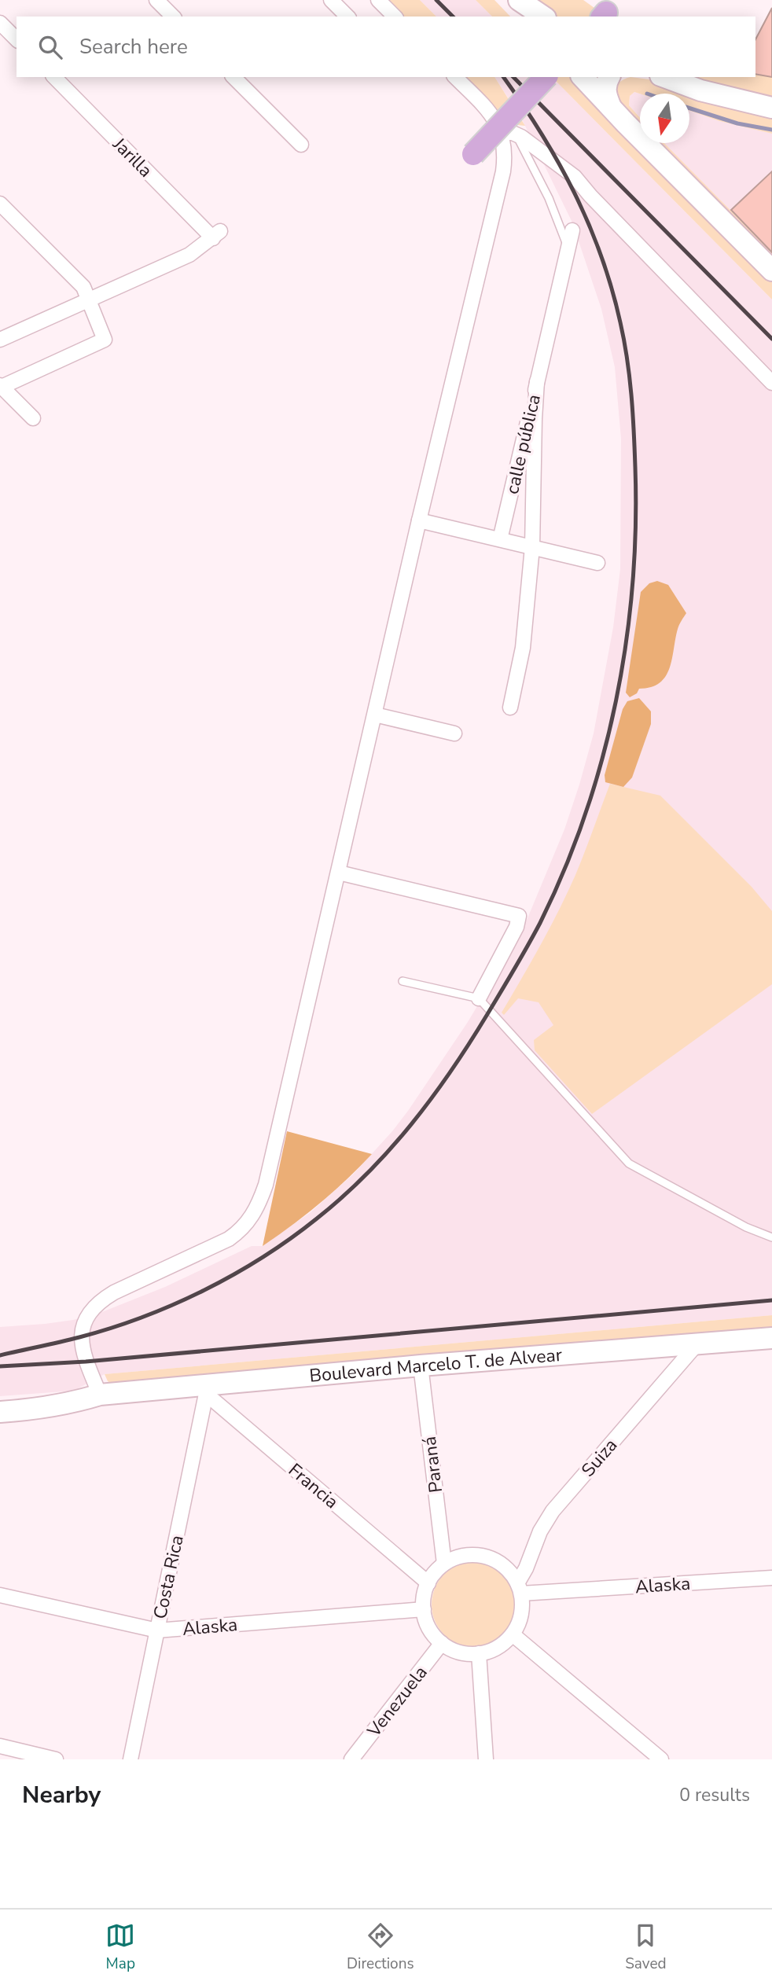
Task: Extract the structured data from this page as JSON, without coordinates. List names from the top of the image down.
{
  "streets": {
    "main road": ["Boulevard Marcelo T. de Alvear"],
    "street": [
      "Jarilla",
      "calle pública",
      "Suiza",
      "Paraná",
      "Francia",
      "Costa Rica",
      "Alaska",
      "Venezuela"
    ]
  },
  "crossings": [
    ["Boulevard Marcelo T. de Alvear", "Suiza"],
    ["Boulevard Marcelo T. de Alvear", "Paraná"],
    ["Boulevard Marcelo T. de Alvear", "Francia"],
    ["Boulevard Marcelo T. de Alvear", "Costa Rica"],
    ["Suiza", "Paraná"],
    ["Suiza", "Francia"],
    ["Suiza", "Alaska"],
    ["Suiza", "Venezuela"],
    ["Paraná", "Francia"],
    ["Paraná", "Alaska"],
    ["Paraná", "Venezuela"],
    ["Francia", "Costa Rica"],
    ["Francia", "Alaska"],
    ["Francia", "Venezuela"],
    ["Costa Rica", "Alaska"],
    ["Alaska", "Venezuela"]
  ],
  "north": "bottom",
  "page": {
    "search": "Search here",
    "heading": ["Nearby", "0 results"],
    "nav": ["Map", "Directions", "Saved"]
  }
}
